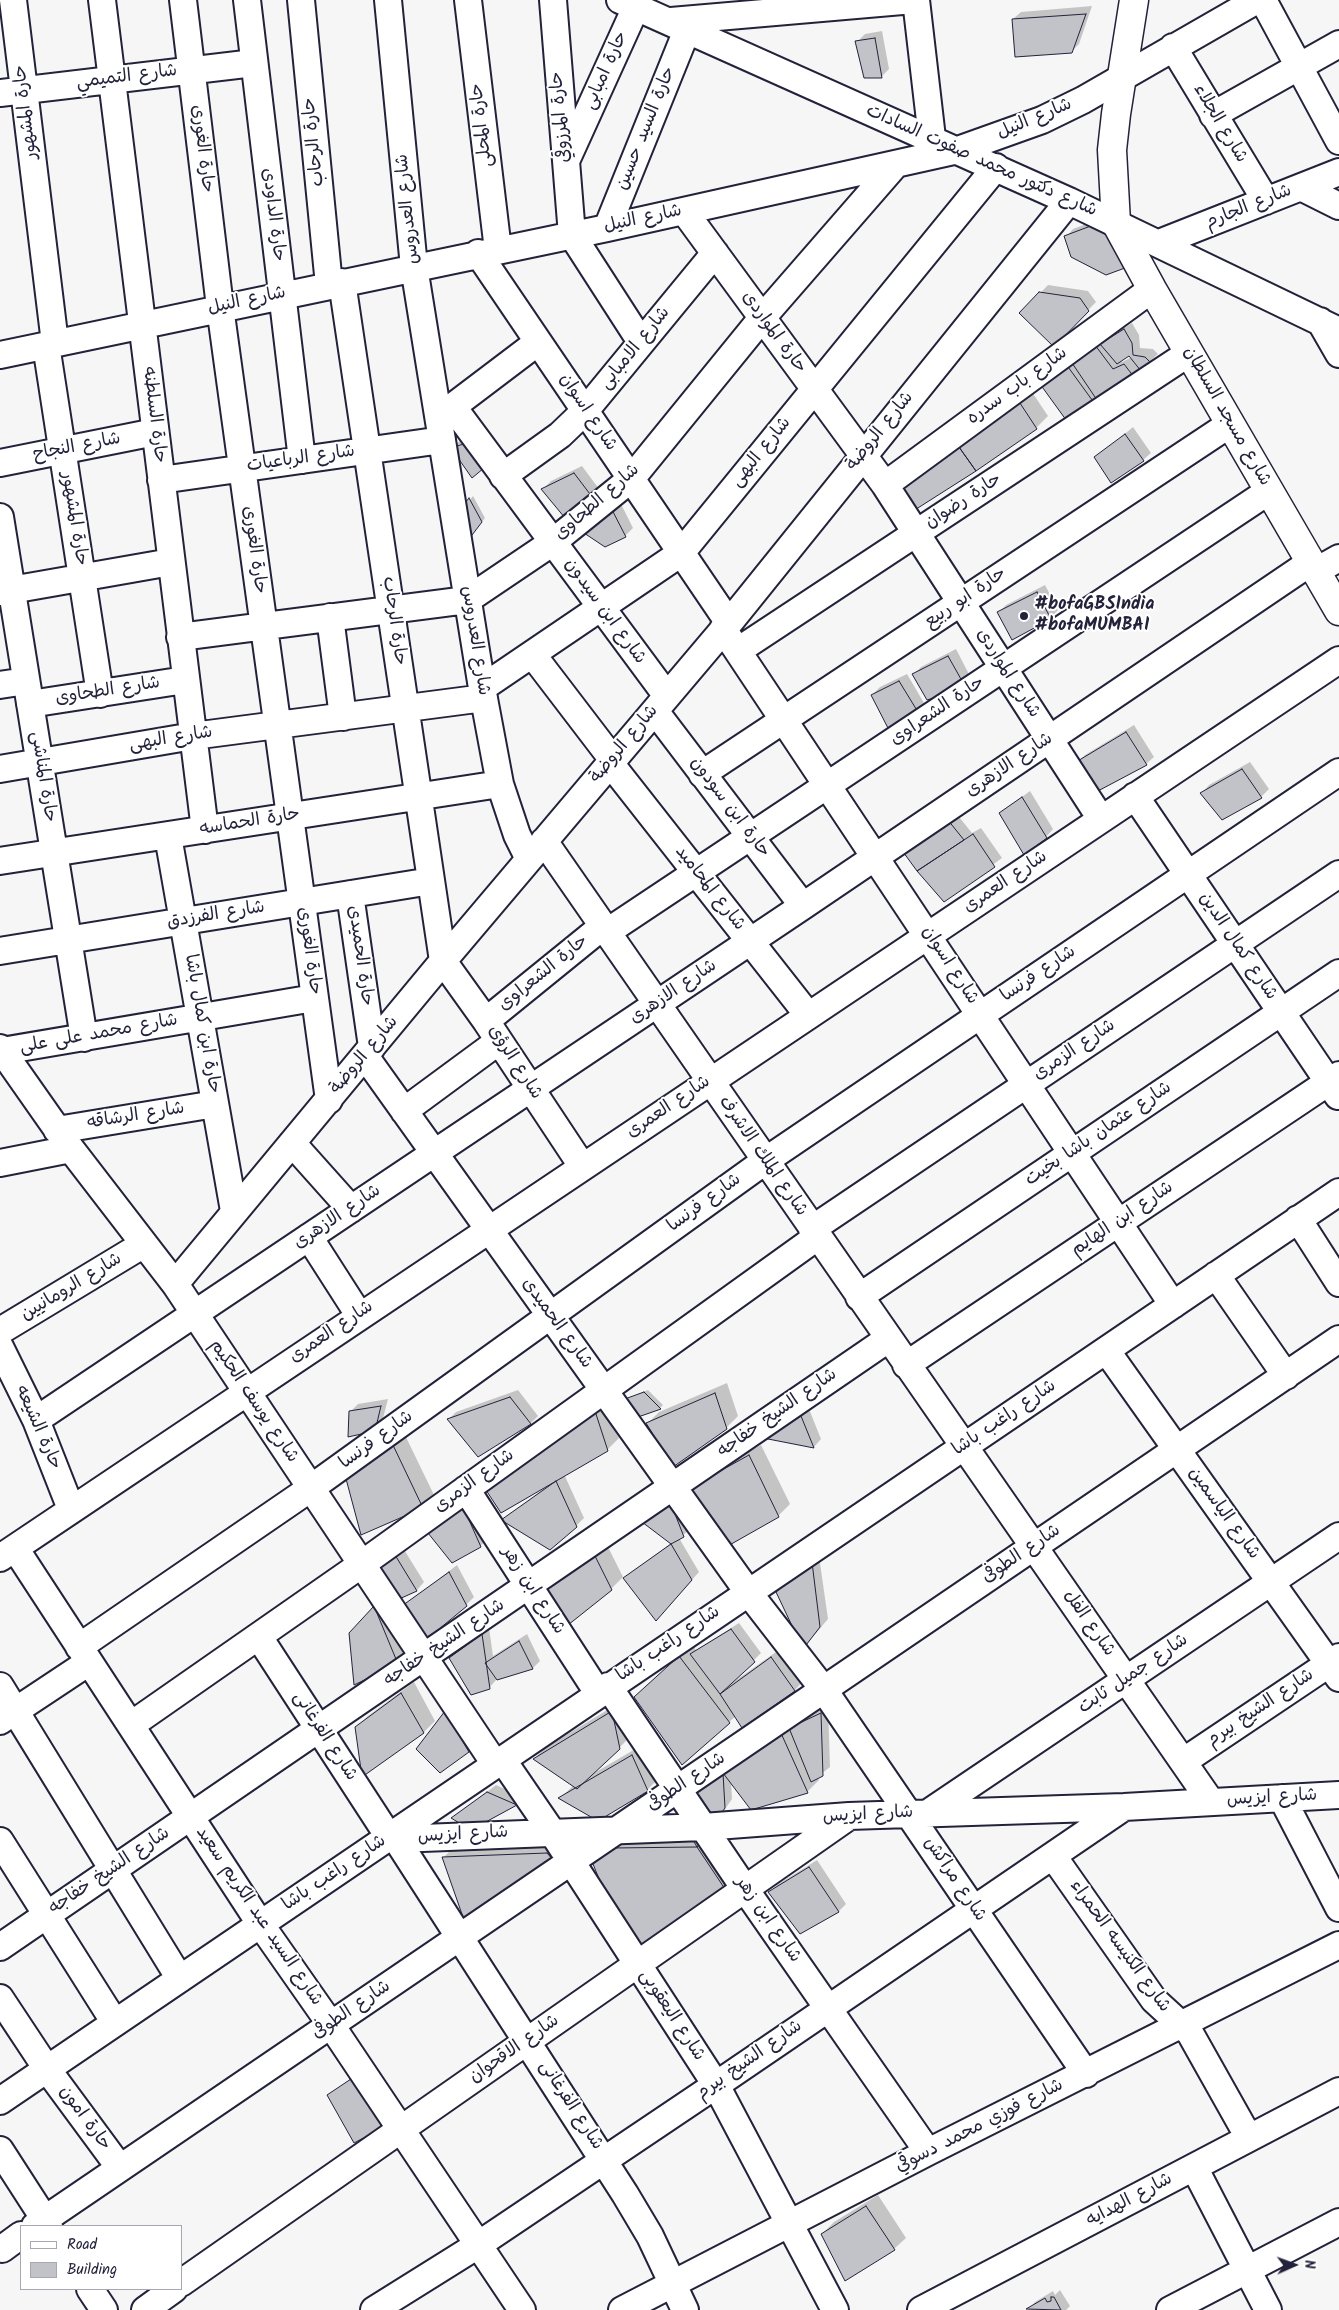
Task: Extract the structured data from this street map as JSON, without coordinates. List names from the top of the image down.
{
  "streets": {
    "main road": ["شارع مسجد السلطان"],
    "street": [
      "حارة امبابى",
      "شارع التميمي",
      "حارة المشهور",
      "حارة المرزوقي",
      "شارع النيل",
      "شارع الجلاء",
      "حارة المحلى",
      "حارة السيد حسين",
      "حارة الرحاب",
      "حارة الغورى",
      "شارع دكتور محمد صفوت السادات",
      "شارع الجارم",
      "شارع العدروس",
      "حارة الداودى",
      "حارة المواردى",
      "شارع الامبابى",
      "شارع باب سدره",
      "شارع اسوان",
      "حارة السلطنه",
      "شارع الروضة",
      "شارع النجاح",
      "شارع البهى",
      "شارع الرباعيات",
      "حارة رضوان",
      "شارع الطحاوى",
      "حارة ابو ربيع",
      "شارع ابن سيدون",
      "شارع المواردى",
      "حارة الشعراوى",
      "شارع الازهرى",
      "حارة المناشى",
      "حارة ابن سودون",
      "حارة الحماسه",
      "شارع العمرى",
      "شارع المحاميد",
      "شارع الفرزدق",
      "شارع كمال الدين",
      "حارة الحميدى",
      "شارع فرنسا",
      "حارة ابن كمال باشا",
      "شارع محمد على على",
      "شارع الزمرى",
      "شارع الرؤى",
      "شارع الرشاقه",
      "شارع عثمان باشا بخيت",
      "شارع الملك الاشرف",
      "شارع ابن الهايم",
      "شارع الرومانيين",
      "شارع الحميدى",
      "شارع يوسف الحكيم",
      "شارع الشيخ خفاجه",
      "شارع راغب باشا",
      "حارة الشيعه",
      "شارع الياسمين",
      "شارع الطوفى",
      "شارع ابن زهر",
      "شارع الفل",
      "شارع جميل ثابت",
      "شارع الشيخ بيرم",
      "شارع الفرغانى",
      "شارع ايزيس",
      "شارع مراكش",
      "شارع السيد عبد الكريم سعيد",
      "شارع الكنيسه الحمراء",
      "شارع اليعقوبى",
      "شارع الاقحوان",
      "حارة امون",
      "شارع فوزي محمد دسوقي",
      "شارع الهدايه"
    ]
  },
  "crossings": [
    ["حارة امبابى", "حارة المرزوقي"],
    ["حارة امبابى", "شارع دكتور محمد صفوت السادات"],
    ["شارع التميمي", "حارة المشهور"],
    ["شارع التميمي", "حارة الغورى"],
    ["شارع التميمي", "حارة الداودى"],
    ["شارع التميمي", "حارة السلطنه"],
    ["حارة المشهور", "شارع النيل"],
    ["حارة المشهور", "شارع النجاح"],
    ["حارة المشهور", "شارع الطحاوى"],
    ["حارة المرزوقي", "شارع النيل"],
    ["شارع النيل", "شارع الجلاء"],
    ["شارع النيل", "حارة المحلى"],
    ["شارع النيل", "حارة السيد حسين"],
    ["شارع النيل", "حارة الرحاب"],
    ["شارع النيل", "حارة الغورى"],
    ["شارع النيل", "شارع دكتور محمد صفوت السادات"],
    ["شارع النيل", "شارع العدروس"],
    ["شارع النيل", "حارة الداودى"],
    ["شارع النيل", "حارة المواردى"],
    ["شارع النيل", "شارع اسوان"],
    ["شارع النيل", "حارة السلطنه"],
    ["شارع النيل", "شارع الطحاوى"],
    ["شارع الجلاء", "شارع الجارم"],
    ["حارة المحلى", "شارع اسوان"],
    ["حارة السيد حسين", "شارع دكتور محمد صفوت السادات"],
    ["حارة الرحاب", "شارع الروضة"],
    ["حارة الرحاب", "شارع البهى"],
    ["حارة الرحاب", "شارع الرباعيات"],
    ["حارة الرحاب", "شارع الطحاوى"],
    ["حارة الرحاب", "حارة الحماسه"],
    ["حارة الرحاب", "شارع الفرزدق"],
    ["حارة الرحاب", "شارع الرؤى"],
    ["حارة الغورى", "شارع الروضة"],
    ["حارة الغورى", "شارع البهى"],
    ["حارة الغورى", "شارع الرباعيات"],
    ["حارة الغورى", "شارع الطحاوى"],
    ["حارة الغورى", "حارة الحماسه"],
    ["حارة الغورى", "شارع الفرزدق"],
    ["حارة الغورى", "شارع محمد على على"],
    ["شارع دكتور محمد صفوت السادات", "شارع الجارم"],
    ["شارع دكتور محمد صفوت السادات", "شارع مسجد السلطان"],
    ["شارع دكتور محمد صفوت السادات", "شارع الروضة"],
    ["شارع دكتور محمد صفوت السادات", "شارع البهى"],
    ["شارع العدروس", "شارع الروضة"],
    ["شارع العدروس", "شارع البهى"],
    ["شارع العدروس", "شارع الرباعيات"],
    ["شارع العدروس", "شارع الطحاوى"],
    ["شارع العدروس", "شارع ابن سيدون"],
    ["شارع العدروس", "حارة الحماسه"],
    ["شارع العدروس", "شارع الملك الاشرف"],
    ["حارة الداودى", "شارع الرباعيات"],
    ["حارة المواردى", "شارع الامبابى"],
    ["حارة المواردى", "شارع الروضة"],
    ["حارة المواردى", "شارع البهى"],
    ["حارة المواردى", "شارع الطحاوى"],
    ["حارة المواردى", "شارع المواردى"],
    ["شارع الامبابى", "شارع اسوان"],
    ["شارع الامبابى", "شارع ابن سيدون"],
    ["شارع باب سدره", "شارع مسجد السلطان"],
    ["شارع باب سدره", "شارع المواردى"],
    ["شارع اسوان", "شارع الروضة"],
    ["شارع اسوان", "شارع البهى"],
    ["شارع اسوان", "حارة رضوان"],
    ["شارع اسوان", "شارع الطحاوى"],
    ["شارع اسوان", "حارة ابو ربيع"],
    ["شارع اسوان", "حارة الشعراوى"],
    ["شارع اسوان", "شارع الازهرى"],
    ["شارع اسوان", "شارع العمرى"],
    ["شارع اسوان", "شارع فرنسا"],
    ["شارع اسوان", "شارع الزمرى"],
    ["شارع اسوان", "شارع عثمان باشا بخيت"],
    ["شارع اسوان", "شارع ابن الهايم"],
    ["شارع اسوان", "شارع راغب باشا"],
    ["حارة السلطنه", "شارع النجاح"],
    ["حارة السلطنه", "شارع البهى"],
    ["حارة السلطنه", "شارع الرباعيات"],
    ["حارة السلطنه", "شارع الطحاوى"],
    ["حارة السلطنه", "حارة الحماسه"],
    ["شارع مسجد السلطان", "حارة رضوان"],
    ["شارع مسجد السلطان", "حارة ابو ربيع"],
    ["شارع مسجد السلطان", "حارة الشعراوى"],
    ["شارع مسجد السلطان", "شارع الازهرى"],
    ["شارع الروضة", "شارع ابن سيدون"],
    ["شارع الروضة", "شارع المواردى"],
    ["شارع الروضة", "حارة ابن سودون"],
    ["شارع الروضة", "شارع المحاميد"],
    ["شارع الروضة", "حارة الحميدى"],
    ["شارع الروضة", "حارة ابن كمال باشا"],
    ["شارع الروضة", "شارع الرؤى"],
    ["شارع الروضة", "شارع الملك الاشرف"],
    ["شارع الروضة", "شارع الحميدى"],
    ["شارع الروضة", "شارع يوسف الحكيم"],
    ["شارع البهى", "شارع ابن سيدون"],
    ["شارع البهى", "حارة المناشى"],
    ["شارع البهى", "شارع المحاميد"],
    ["شارع الرباعيات", "شارع ابن سيدون"],
    ["حارة رضوان", "شارع المواردى"],
    ["شارع الطحاوى", "شارع ابن سيدون"],
    ["شارع الطحاوى", "حارة المناشى"],
    ["حارة ابو ربيع", "شارع المواردى"],
    ["حارة ابو ربيع", "حارة ابن سودون"],
    ["شارع ابن سيدون", "حارة ابن سودون"],
    ["شارع المواردى", "حارة الشعراوى"],
    ["شارع المواردى", "شارع الازهرى"],
    ["شارع المواردى", "شارع العمرى"],
    ["حارة الشعراوى", "حارة ابن سودون"],
    ["حارة الشعراوى", "شارع المحاميد"],
    ["حارة الشعراوى", "شارع الرؤى"],
    ["حارة الشعراوى", "شارع الملك الاشرف"],
    ["حارة الشعراوى", "شارع الحميدى"],
    ["شارع الازهرى", "حارة ابن سودون"],
    ["شارع الازهرى", "شارع المحاميد"],
    ["شارع الازهرى", "شارع الرؤى"],
    ["شارع الازهرى", "شارع الملك الاشرف"],
    ["شارع الازهرى", "شارع الحميدى"],
    ["شارع الازهرى", "شارع يوسف الحكيم"],
    ["شارع الازهرى", "حارة الشيعه"],
    ["حارة المناشى", "حارة الحماسه"],
    ["حارة المناشى", "شارع الفرزدق"],
    ["حارة المناشى", "شارع محمد على على"],
    ["حارة الحماسه", "حارة ابن كمال باشا"],
    ["شارع العمرى", "شارع المحاميد"],
    ["شارع العمرى", "شارع كمال الدين"],
    ["شارع العمرى", "شارع الرؤى"],
    ["شارع العمرى", "شارع الملك الاشرف"],
    ["شارع العمرى", "شارع الحميدى"],
    ["شارع العمرى", "شارع يوسف الحكيم"],
    ["شارع العمرى", "حارة الشيعه"],
    ["شارع العمرى", "شارع السيد عبد الكريم سعيد"],
    ["شارع الفرزدق", "حارة الحميدى"],
    ["شارع الفرزدق", "حارة ابن كمال باشا"],
    ["شارع كمال الدين", "شارع فرنسا"],
    ["شارع كمال الدين", "شارع الزمرى"],
    ["شارع كمال الدين", "شارع عثمان باشا بخيت"],
    ["شارع كمال الدين", "شارع ابن الهايم"],
    ["حارة الحميدى", "شارع الحميدى"],
    ["شارع فرنسا", "شارع الملك الاشرف"],
    ["شارع فرنسا", "شارع الحميدى"],
    ["شارع فرنسا", "شارع يوسف الحكيم"],
    ["شارع فرنسا", "شارع السيد عبد الكريم سعيد"],
    ["حارة ابن كمال باشا", "شارع محمد على على"],
    ["حارة ابن كمال باشا", "شارع الرشاقه"],
    ["شارع محمد على على", "شارع يوسف الحكيم"],
    ["شارع الزمرى", "شارع الملك الاشرف"],
    ["شارع الزمرى", "شارع الحميدى"],
    ["شارع الزمرى", "شارع يوسف الحكيم"],
    ["شارع الزمرى", "شارع ابن زهر"],
    ["شارع الزمرى", "شارع الفرغانى"],
    ["شارع الزمرى", "شارع السيد عبد الكريم سعيد"],
    ["شارع الرشاقه", "شارع يوسف الحكيم"],
    ["شارع عثمان باشا بخيت", "شارع الملك الاشرف"],
    ["شارع الملك الاشرف", "شارع ابن الهايم"],
    ["شارع الملك الاشرف", "شارع الشيخ خفاجه"],
    ["شارع الملك الاشرف", "شارع راغب باشا"],
    ["شارع الملك الاشرف", "شارع الفل"],
    ["شارع الرومانيين", "شارع يوسف الحكيم"],
    ["شارع الحميدى", "شارع الشيخ خفاجه"],
    ["شارع الحميدى", "شارع راغب باشا"],
    ["شارع الحميدى", "شارع مراكش"],
    ["شارع يوسف الحكيم", "شارع الشيخ خفاجه"],
    ["شارع يوسف الحكيم", "شارع راغب باشا"],
    ["شارع يوسف الحكيم", "شارع اليعقوبى"],
    ["شارع الشيخ خفاجه", "شارع ابن زهر"],
    ["شارع الشيخ خفاجه", "شارع الفرغانى"],
    ["شارع الشيخ خفاجه", "شارع السيد عبد الكريم سعيد"],
    ["شارع راغب باشا", "شارع الياسمين"],
    ["شارع راغب باشا", "شارع ابن زهر"],
    ["شارع راغب باشا", "شارع الفل"],
    ["شارع راغب باشا", "شارع الفرغانى"],
    ["شارع راغب باشا", "شارع ايزيس"],
    ["شارع راغب باشا", "شارع مراكش"],
    ["شارع راغب باشا", "شارع السيد عبد الكريم سعيد"],
    ["شارع راغب باشا", "شارع اليعقوبى"],
    ["شارع راغب باشا", "حارة امون"],
    ["شارع الياسمين", "شارع الطوفى"],
    ["شارع الياسمين", "شارع جميل ثابت"],
    ["شارع الياسمين", "شارع الشيخ بيرم"],
    ["شارع الطوفى", "شارع ابن زهر"],
    ["شارع الطوفى", "شارع الفل"],
    ["شارع الطوفى", "شارع الفرغانى"],
    ["شارع الطوفى", "شارع ايزيس"],
    ["شارع الطوفى", "شارع مراكش"],
    ["شارع الطوفى", "شارع السيد عبد الكريم سعيد"],
    ["شارع الطوفى", "شارع اليعقوبى"],
    ["شارع الطوفى", "حارة امون"],
    ["شارع ابن زهر", "شارع الشيخ بيرم"],
    ["شارع ابن زهر", "شارع ايزيس"],
    ["شارع ابن زهر", "شارع الاقحوان"],
    ["شارع ابن زهر", "شارع فوزي محمد دسوقي"],
    ["شارع الفل", "شارع جميل ثابت"],
    ["شارع الفل", "شارع الشيخ بيرم"],
    ["شارع الفل", "شارع ايزيس"],
    ["شارع جميل ثابت", "شارع ايزيس"],
    ["شارع جميل ثابت", "شارع مراكش"],
    ["شارع الشيخ بيرم", "شارع الفرغانى"],
    ["شارع الشيخ بيرم", "شارع ايزيس"],
    ["شارع الشيخ بيرم", "شارع مراكش"],
    ["شارع الشيخ بيرم", "شارع السيد عبد الكريم سعيد"],
    ["شارع الشيخ بيرم", "شارع الكنيسه الحمراء"],
    ["شارع الشيخ بيرم", "شارع اليعقوبى"],
    ["شارع الفرغانى", "شارع ايزيس"],
    ["شارع الفرغانى", "شارع الاقحوان"],
    ["شارع الفرغانى", "شارع فوزي محمد دسوقي"],
    ["شارع ايزيس", "شارع مراكش"],
    ["شارع ايزيس", "شارع اليعقوبى"],
    ["شارع ايزيس", "شارع الاقحوان"],
    ["شارع مراكش", "شارع فوزي محمد دسوقي"],
    ["شارع السيد عبد الكريم سعيد", "شارع الاقحوان"],
    ["شارع الكنيسه الحمراء", "شارع فوزي محمد دسوقي"],
    ["شارع الكنيسه الحمراء", "شارع الهدايه"],
    ["شارع اليعقوبى", "شارع الاقحوان"],
    ["شارع اليعقوبى", "شارع فوزي محمد دسوقي"]
  ],
  "places": ["#bofaGBSIndia #bofaMUMBAI"],
  "legend": ["Road", "Building"],
  "north": "right"
}
